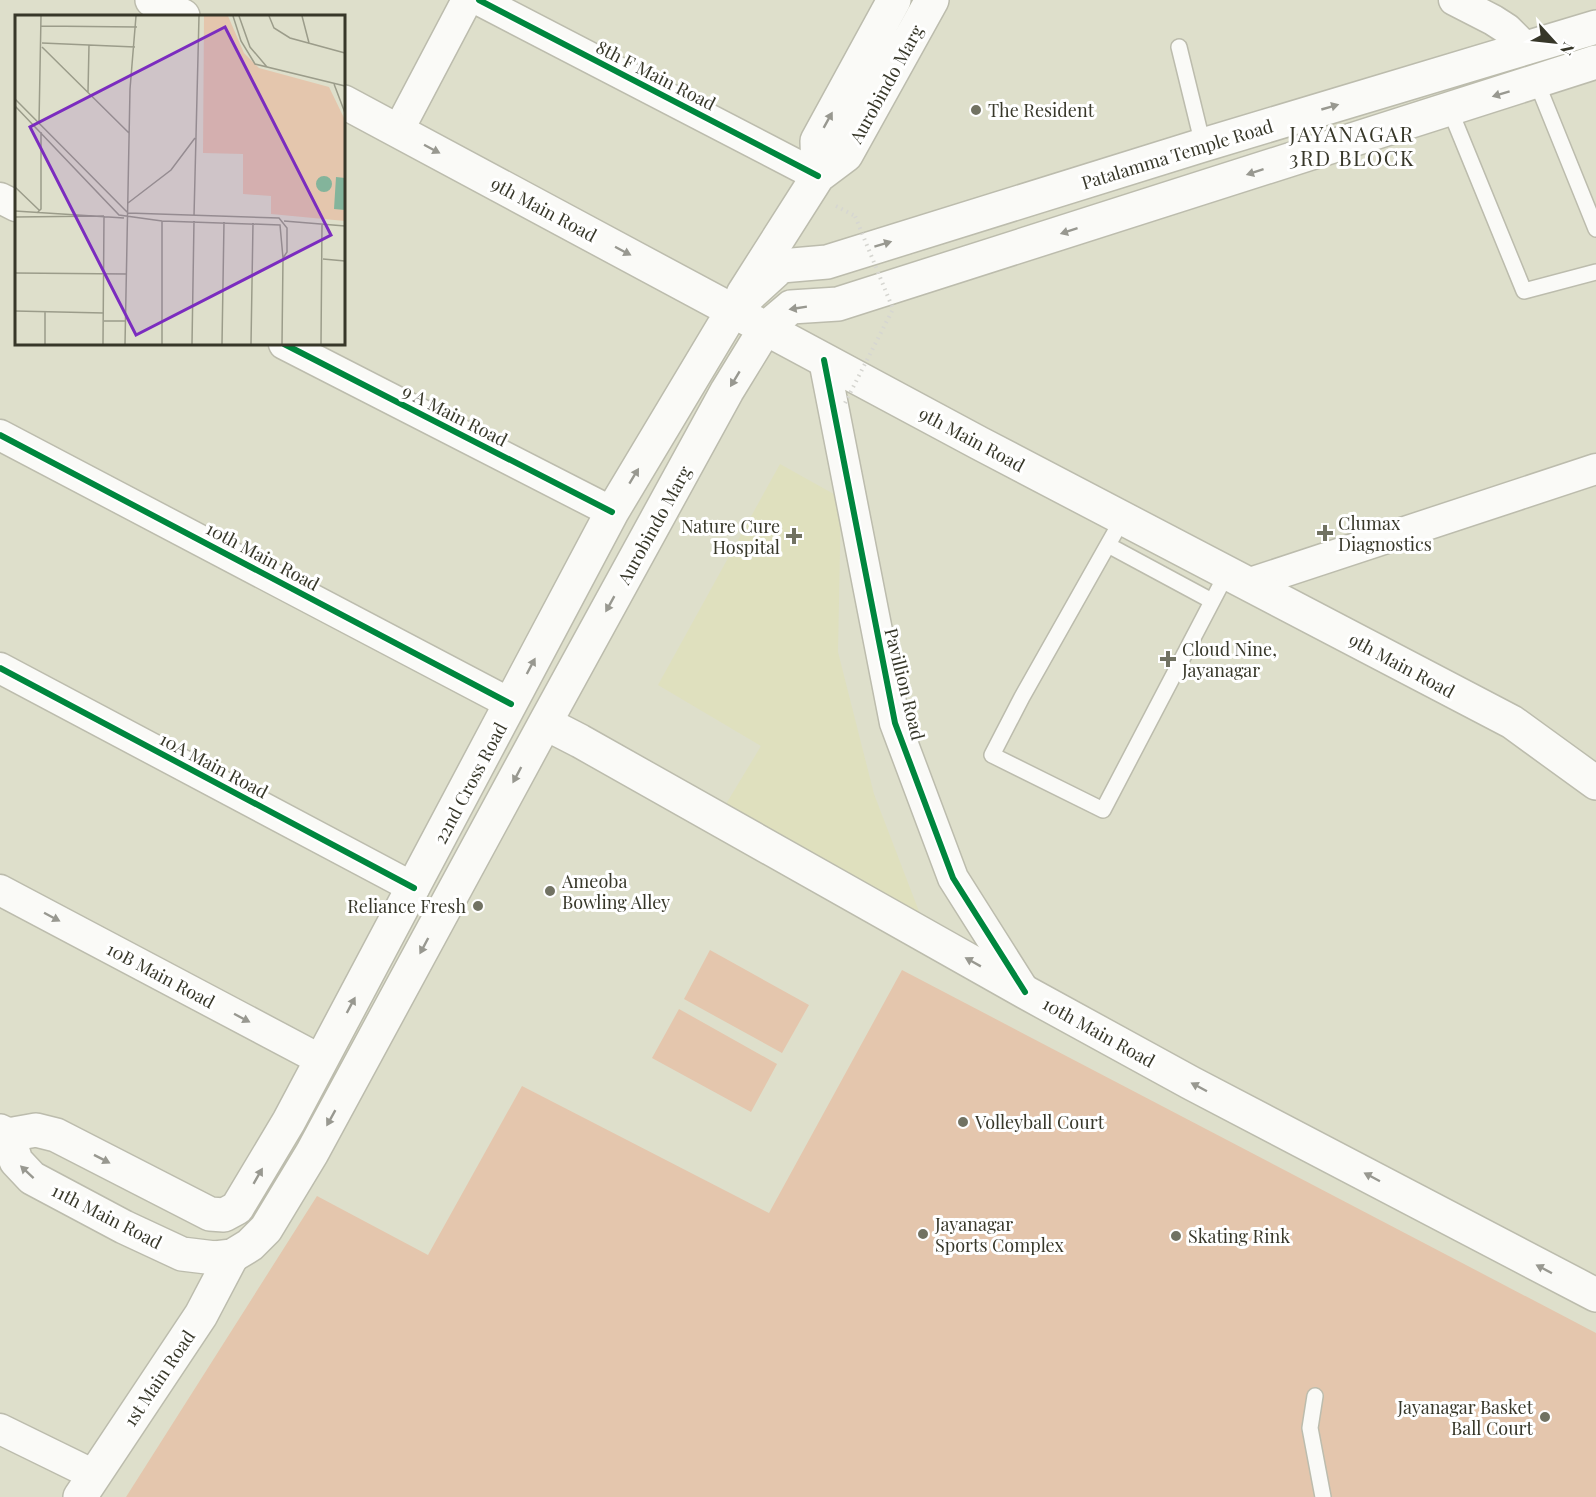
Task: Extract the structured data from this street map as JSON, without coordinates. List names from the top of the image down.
{
  "streets": {
    "main road": [
      "Aurobindo Marg",
      "Patalamma Temple Road",
      "9th Main Road",
      "10th Main Road",
      "22nd Cross Road",
      "11th Main Road",
      "1st Main Road"
    ],
    "street": [
      "8th F Main Road",
      "9 A Main Road",
      "Pavillion Road",
      "10A Main Road",
      "10B Main Road"
    ]
  },
  "crossings": [
    ["8th F Main Road", "Aurobindo Marg"],
    ["8th F Main Road", "22nd Cross Road"],
    ["Aurobindo Marg", "9th Main Road"],
    ["Aurobindo Marg", "10th Main Road"],
    ["Aurobindo Marg", "22nd Cross Road"],
    ["Patalamma Temple Road", "9th Main Road"],
    ["Patalamma Temple Road", "22nd Cross Road"],
    ["9th Main Road", "Pavillion Road"],
    ["9th Main Road", "22nd Cross Road"],
    ["9 A Main Road", "22nd Cross Road"],
    ["10th Main Road", "Pavillion Road"],
    ["10th Main Road", "22nd Cross Road"],
    ["10A Main Road", "22nd Cross Road"],
    ["22nd Cross Road", "10B Main Road"],
    ["22nd Cross Road", "11th Main Road"],
    ["22nd Cross Road", "1st Main Road"],
    ["11th Main Road", "1st Main Road"]
  ],
  "one_way": ["Patalamma Temple Road", "10th Main Road", "10B Main Road"],
  "districts": ["JAYANAGAR 3RD BLOCK"],
  "places": {
    "other": [
      "The Resident",
      "Ameoba Bowling Alley",
      "Reliance Fresh",
      "Volleyball Court",
      "Jayanagar Sports Complex",
      "Skating Rink",
      "Jayanagar Basket Ball Court"
    ],
    "health": ["Clumax Diagnostics", "Nature Cure Hospital", "Cloud Nine, Jayanagar"]
  },
  "north": "bottom right"
}
